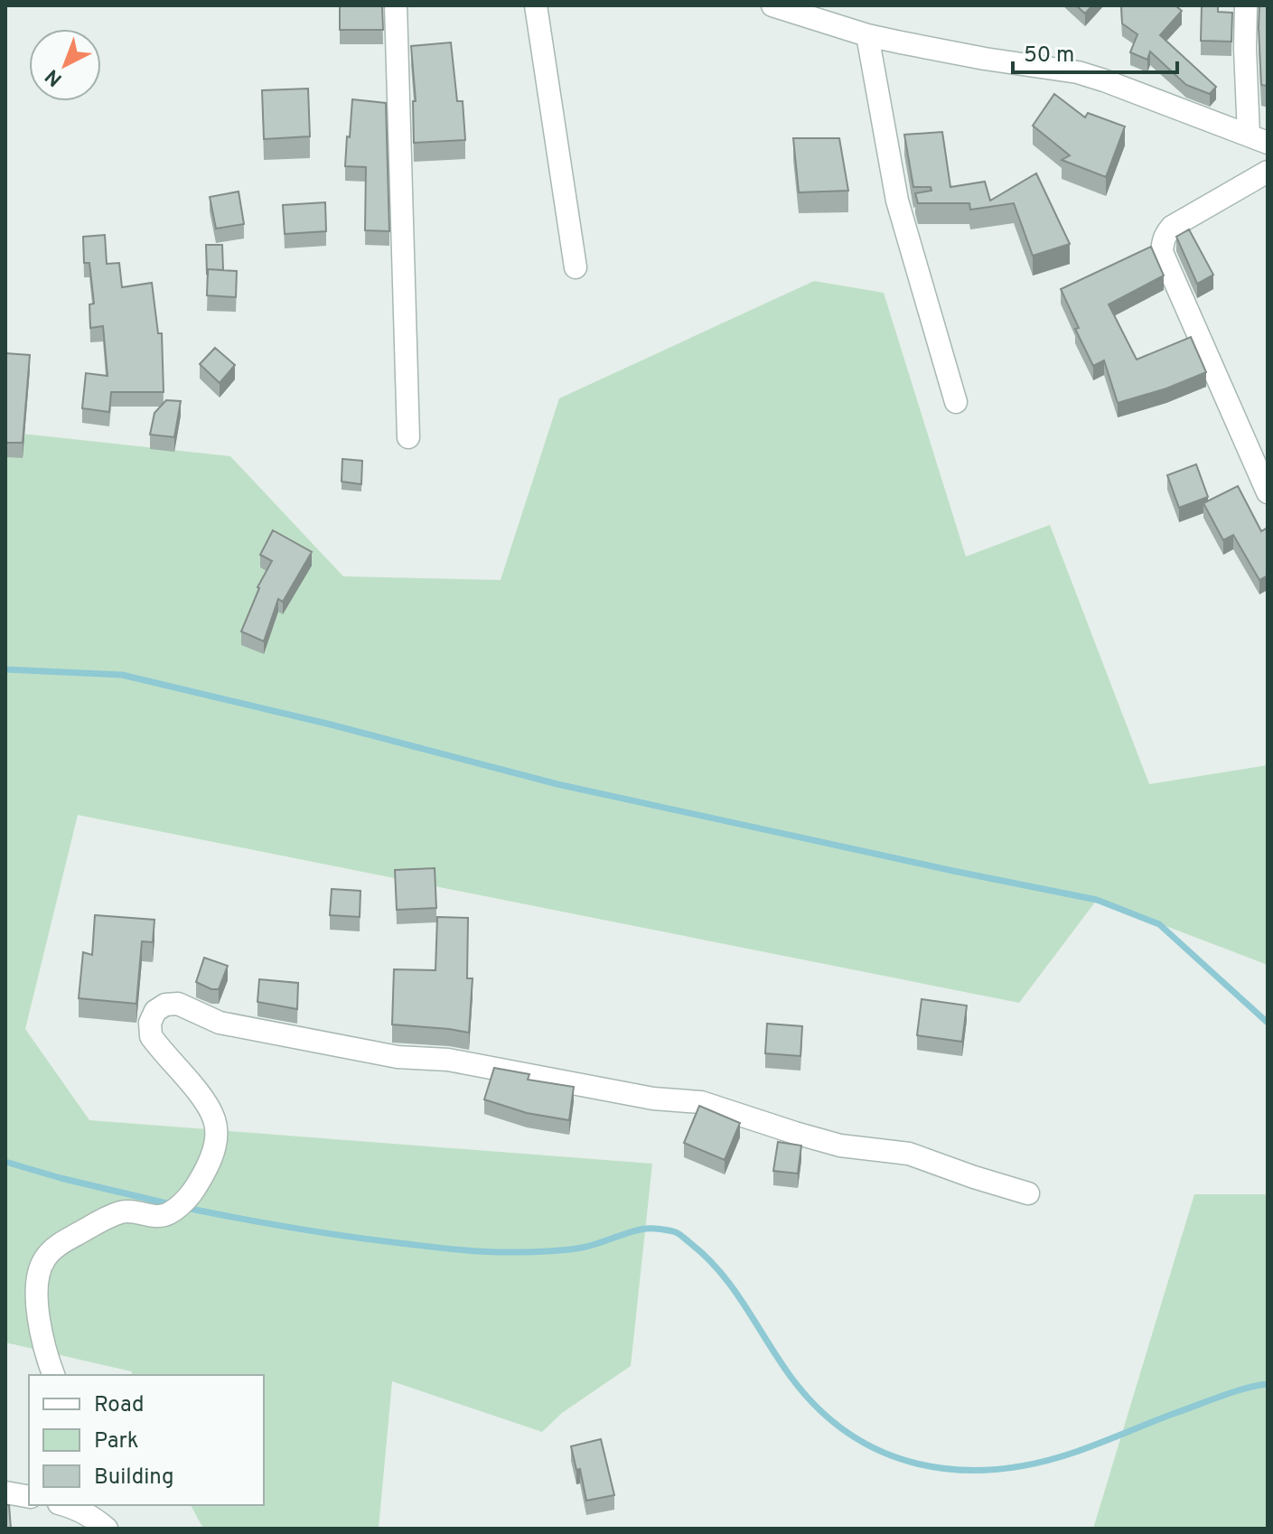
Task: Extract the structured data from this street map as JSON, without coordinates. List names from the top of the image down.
{
  "legend": ["Road", "Park", "Building"],
  "scale_bar": "50 m",
  "north": "bottom left"
}
